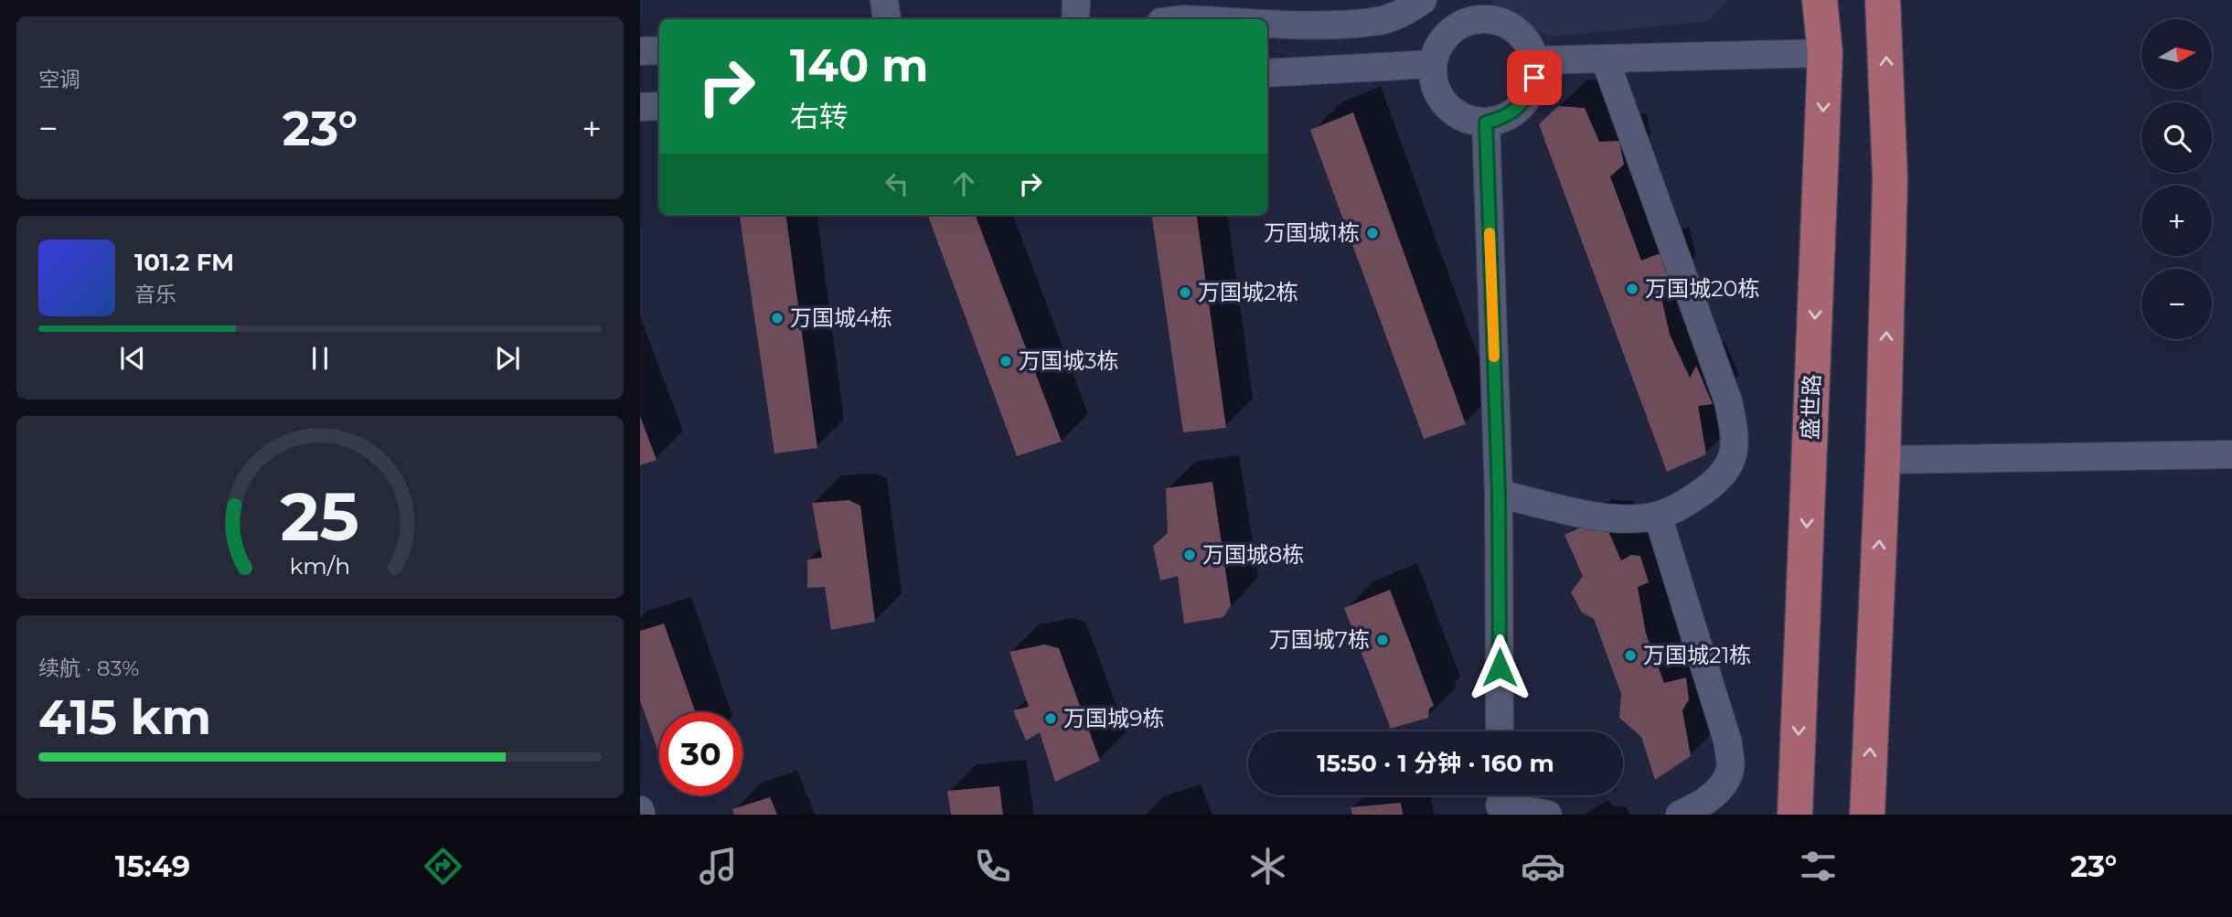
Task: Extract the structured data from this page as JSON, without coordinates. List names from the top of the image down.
{
  "streets": {
    "main road": ["盛世路"]
  },
  "places": [
    "万国城1栋",
    "万国城20栋",
    "万国城2栋",
    "万国城4栋",
    "万国城3栋",
    "万国城8栋",
    "万国城7栋",
    "万国城21栋",
    "万国城9栋"
  ],
  "north": "right",
  "page": {
    "tile": [
      "空调",
      ["续航 · 83%", "415 km"]
    ],
    "map_buttons": ["+", "−"],
    "turn": ["140 m", "右转"],
    "heat": ["−", "23°", "+"],
    "song": ["101.2 FM", "音乐"],
    "limit": "30",
    "trip": "15:50 · 1 分钟 · 160 m",
    "tabs": ["15:49", "23°"],
    "gauge": ["25", "km/h"]
  }
}
